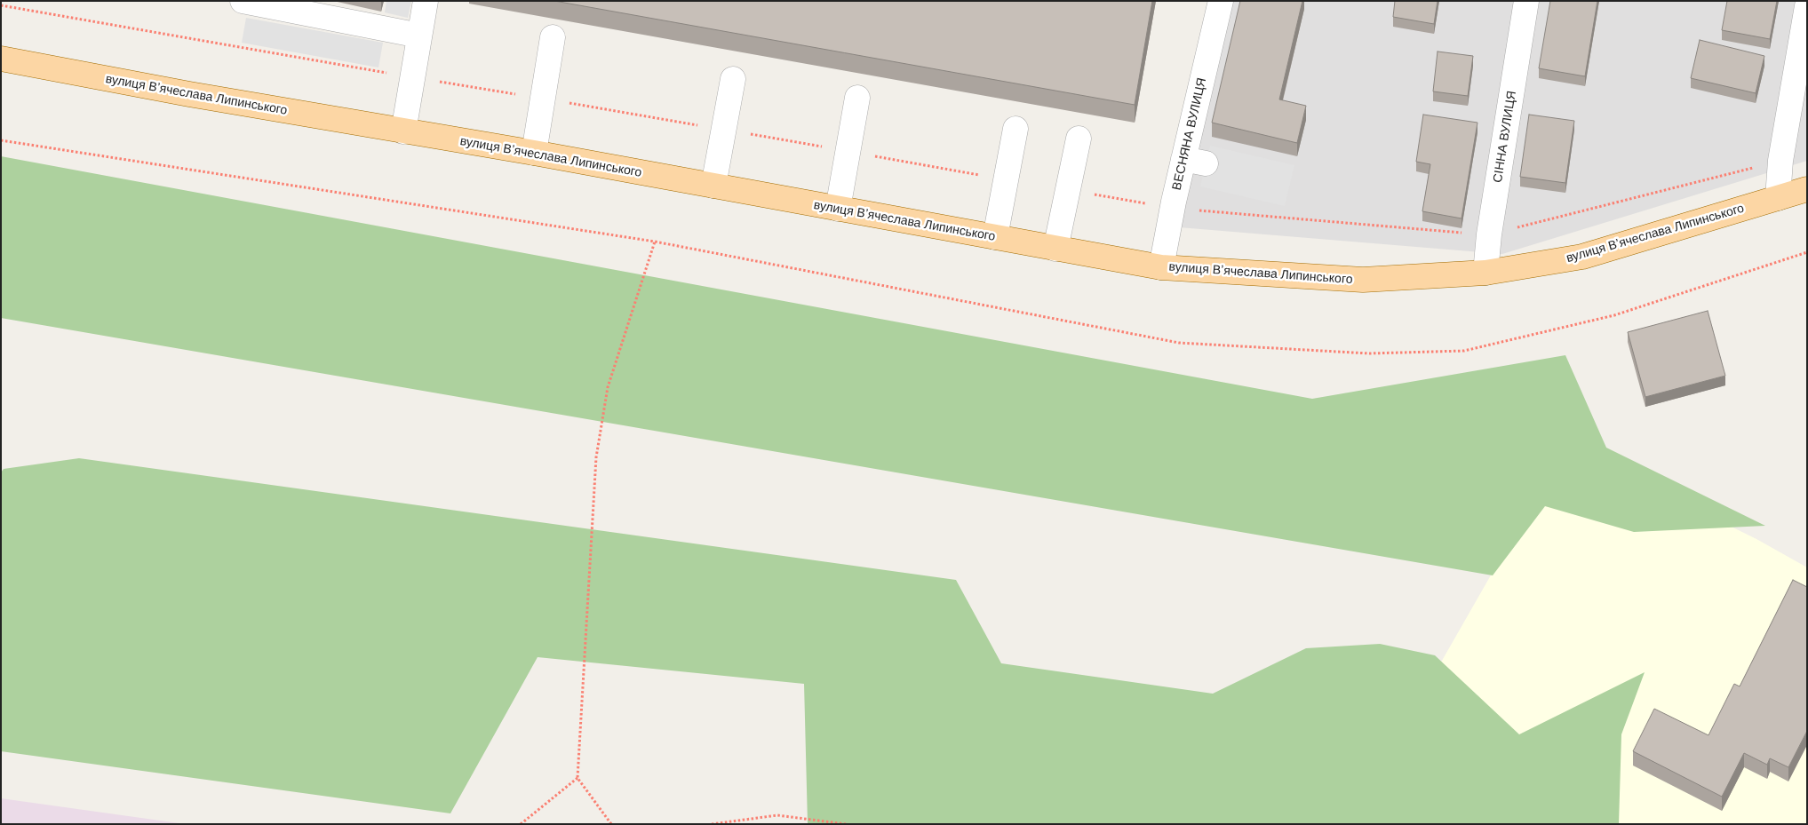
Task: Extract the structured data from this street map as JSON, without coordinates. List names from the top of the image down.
{
  "streets": {
    "main road": ["вулиця Вʼячеслава Липинського"],
    "street": ["ВЕСНЯНА ВУЛИЦЯ", "СІННА ВУЛИЦЯ"]
  },
  "crossings": [
    ["вулиця Вʼячеслава Липинського", "ВЕСНЯНА ВУЛИЦЯ"],
    ["вулиця Вʼячеслава Липинського", "СІННА ВУЛИЦЯ"]
  ]
}
